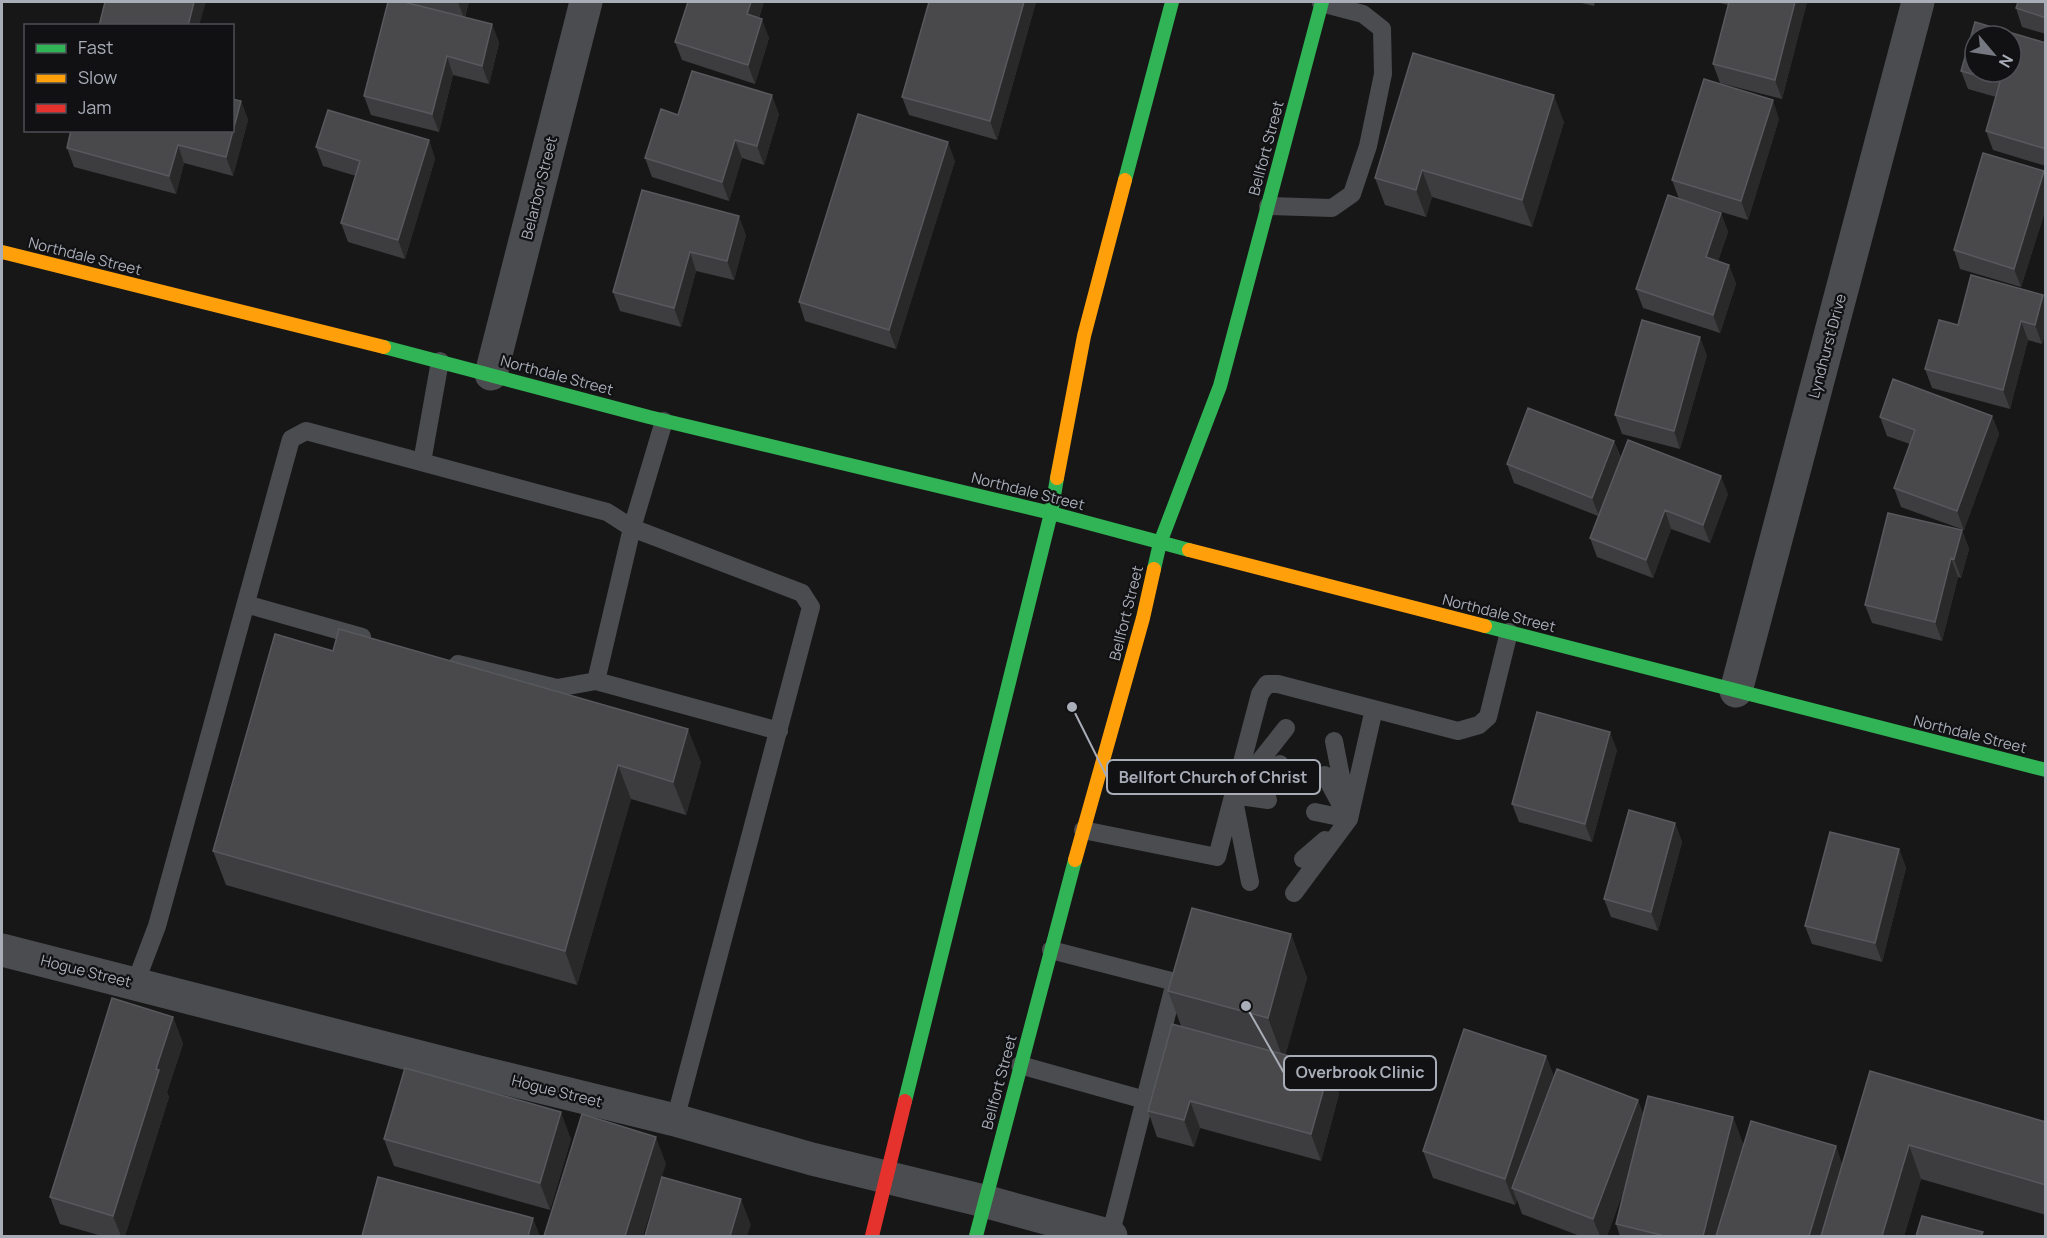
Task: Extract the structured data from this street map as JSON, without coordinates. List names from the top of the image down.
{
  "streets": {
    "main road": ["Bellfort Street", "Northdale Street"],
    "street": ["Belarbor Street", "Lyndhurst Drive", "Hogue Street"]
  },
  "crossings": [
    ["Bellfort Street", "Northdale Street"],
    ["Bellfort Street", "Hogue Street"],
    ["Belarbor Street", "Northdale Street"],
    ["Northdale Street", "Lyndhurst Drive"]
  ],
  "places": ["Bellfort Church of Christ", "Overbrook Clinic"],
  "legend": ["Fast", "Slow", "Jam"],
  "north": "bottom right"
}
